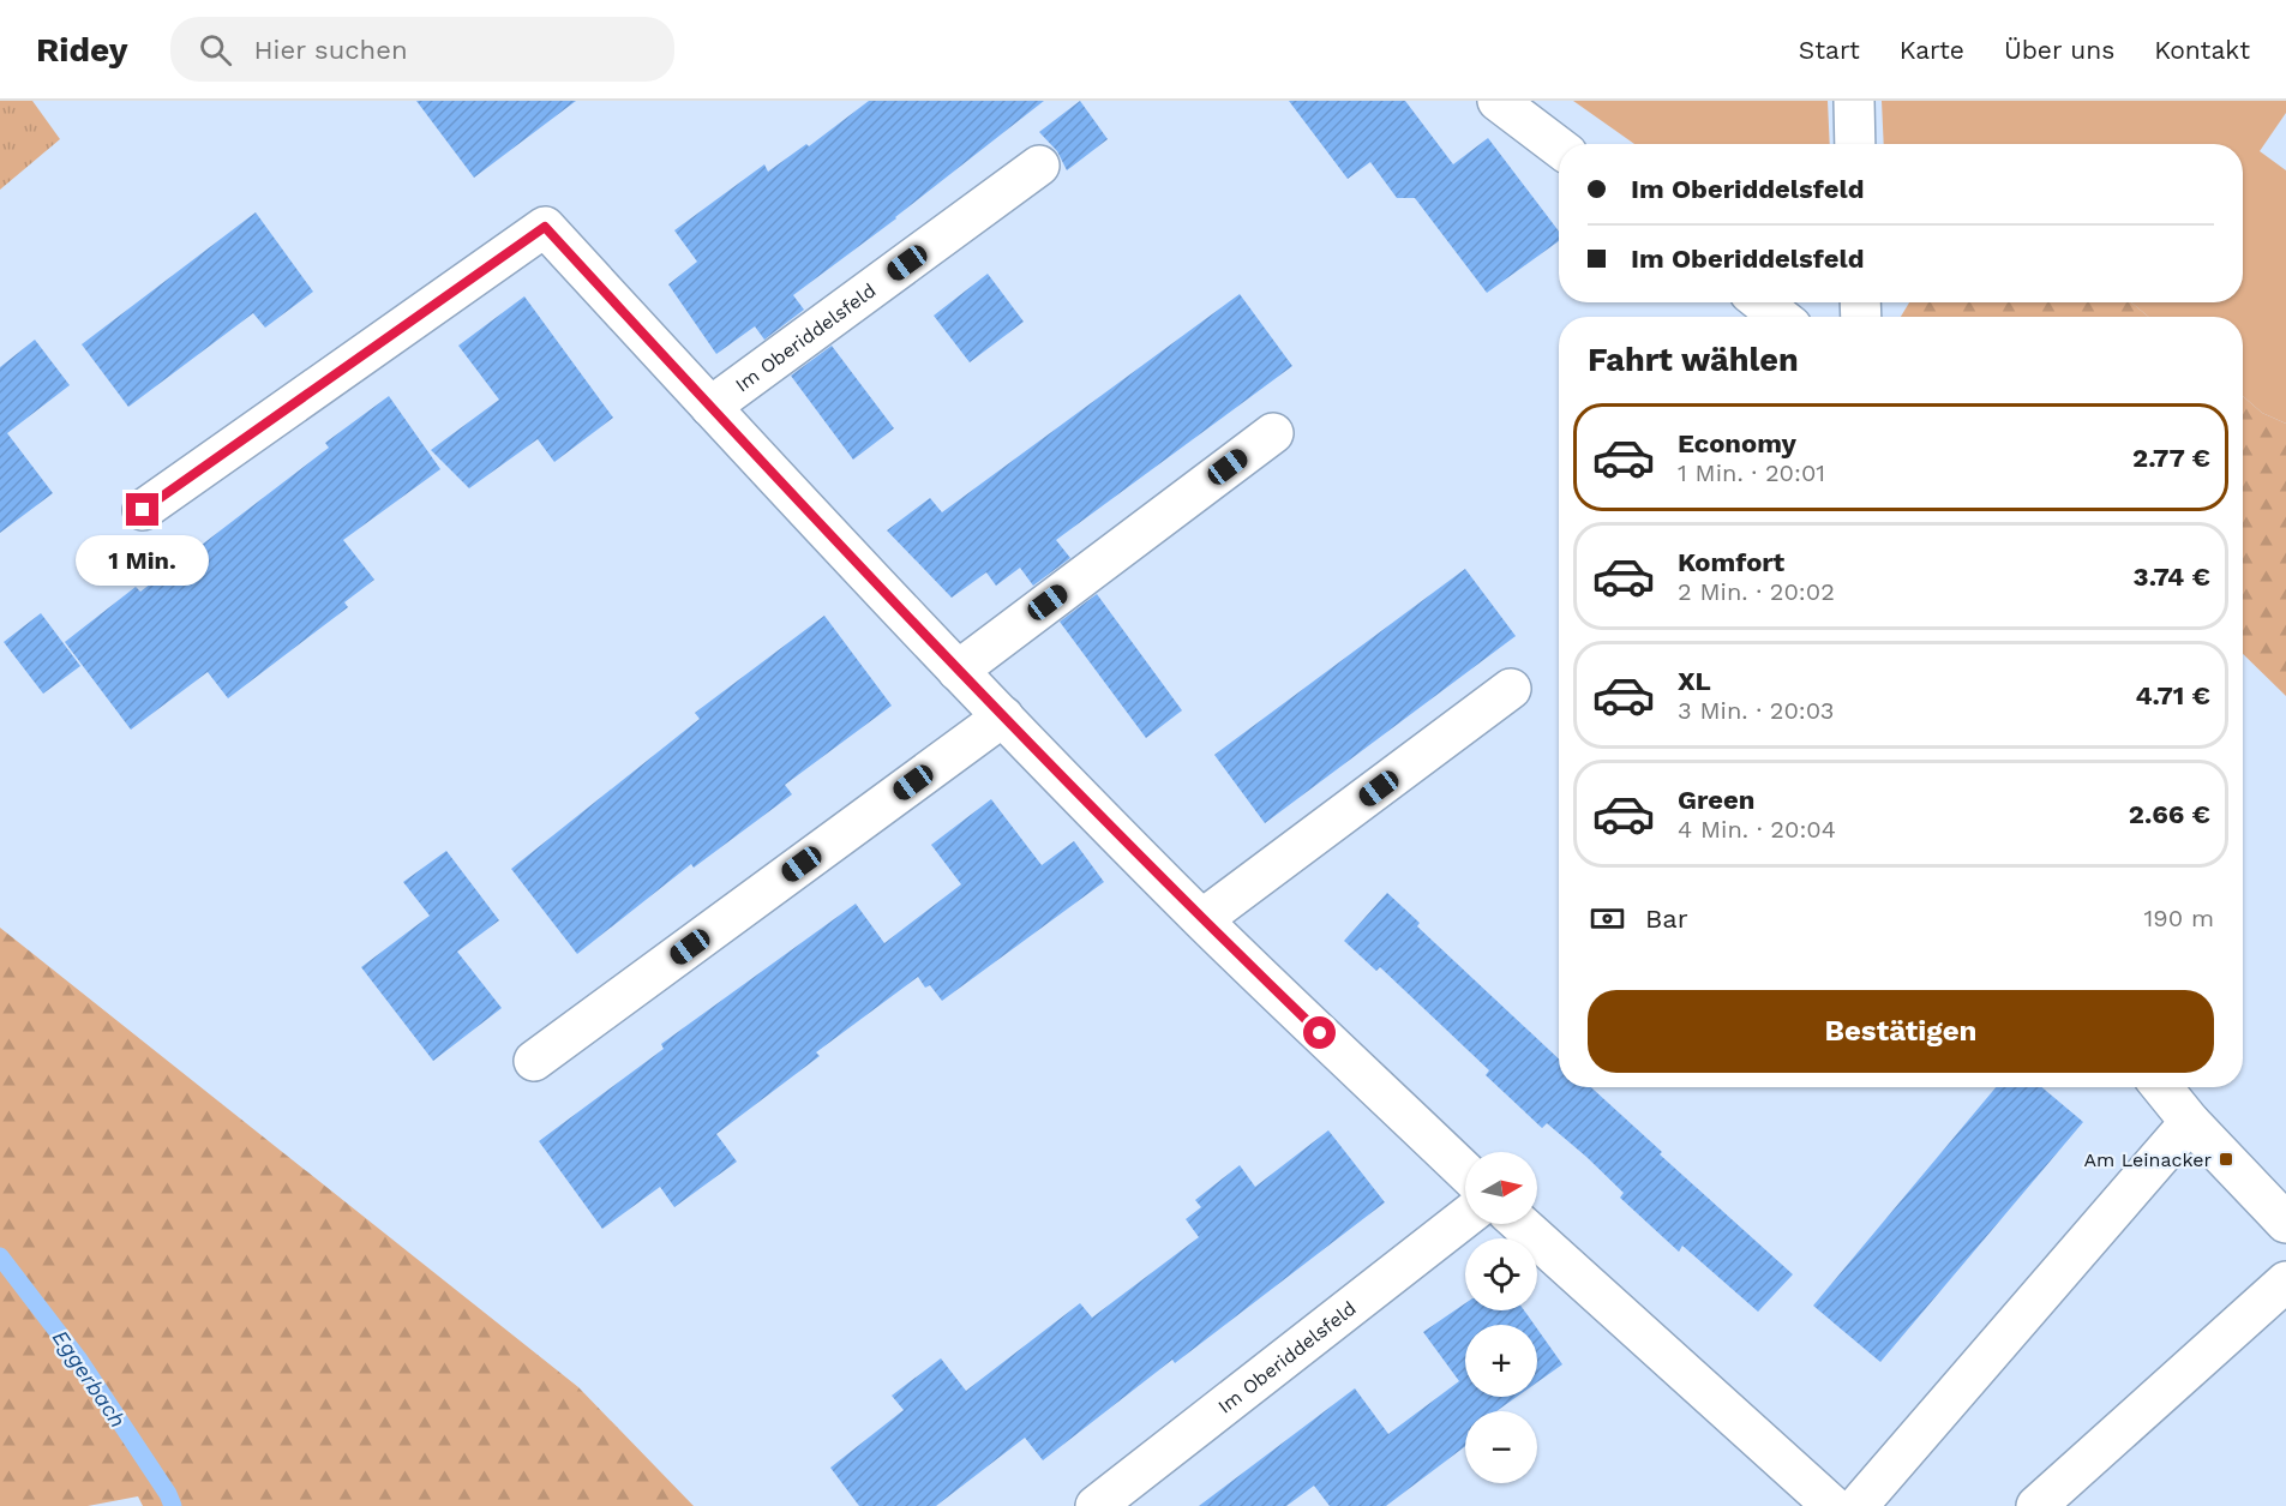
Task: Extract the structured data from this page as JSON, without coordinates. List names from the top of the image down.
{
  "streets": {
    "street": ["Im Oberiddelsfeld"]
  },
  "water": ["Eggerbach"],
  "places": {
    "transit": ["Am Leinacker"]
  },
  "north": "right",
  "page": {
    "header": "Ridey",
    "search": "Hier suchen",
    "nav": [
      "Start",
      "Karte",
      "Über uns",
      "Kontakt"
    ],
    "banner": ["Im Oberiddelsfeld", "Im Oberiddelsfeld"],
    "heading": "Fahrt wählen",
    "list": [
      {
        "name": "Economy",
        "note": "1 Min. · 20:01",
        "value": "2.77 €"
      },
      {
        "name": "Komfort",
        "note": "2 Min. · 20:02",
        "value": "3.74 €"
      },
      {
        "name": "XL",
        "note": "3 Min. · 20:03",
        "value": "4.71 €"
      },
      {
        "name": "Green",
        "note": "4 Min. · 20:04",
        "value": "2.66 €"
      }
    ],
    "bubble": "1 Min.",
    "pay": ["Bar", "190 m"],
    "buttons": "Bestätigen",
    "map_buttons": ["+", "−"]
  }
}
